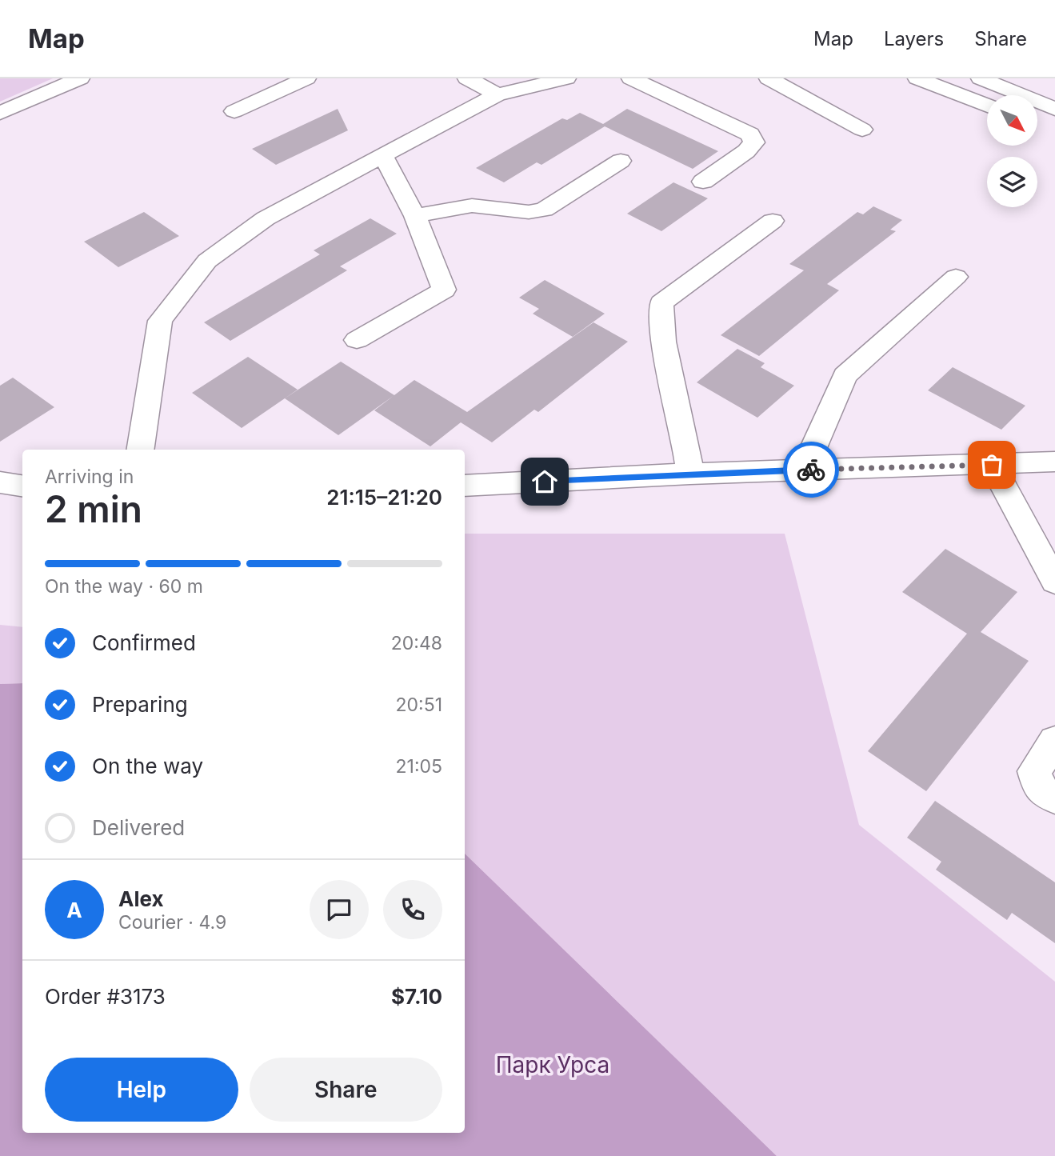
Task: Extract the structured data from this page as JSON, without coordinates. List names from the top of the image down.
{
  "parks": ["Парк Урса"],
  "north": "bottom right",
  "page": {
    "header": "Map",
    "nav": ["Map", "Layers", "Share"],
    "heading": ["2 min", "Arriving in", "21:15–21:20"],
    "panel": [
      "Alex",
      "Courier · 4.9",
      "Order #3173",
      "$7.10"
    ],
    "bar": "On the way · 60 m",
    "list": [
      ["Confirmed", "20:48"],
      ["Preparing", "20:51"],
      ["On the way", "21:05"],
      "Delivered"
    ],
    "round": "A",
    "buttons": ["Help", "Share"]
  }
}
